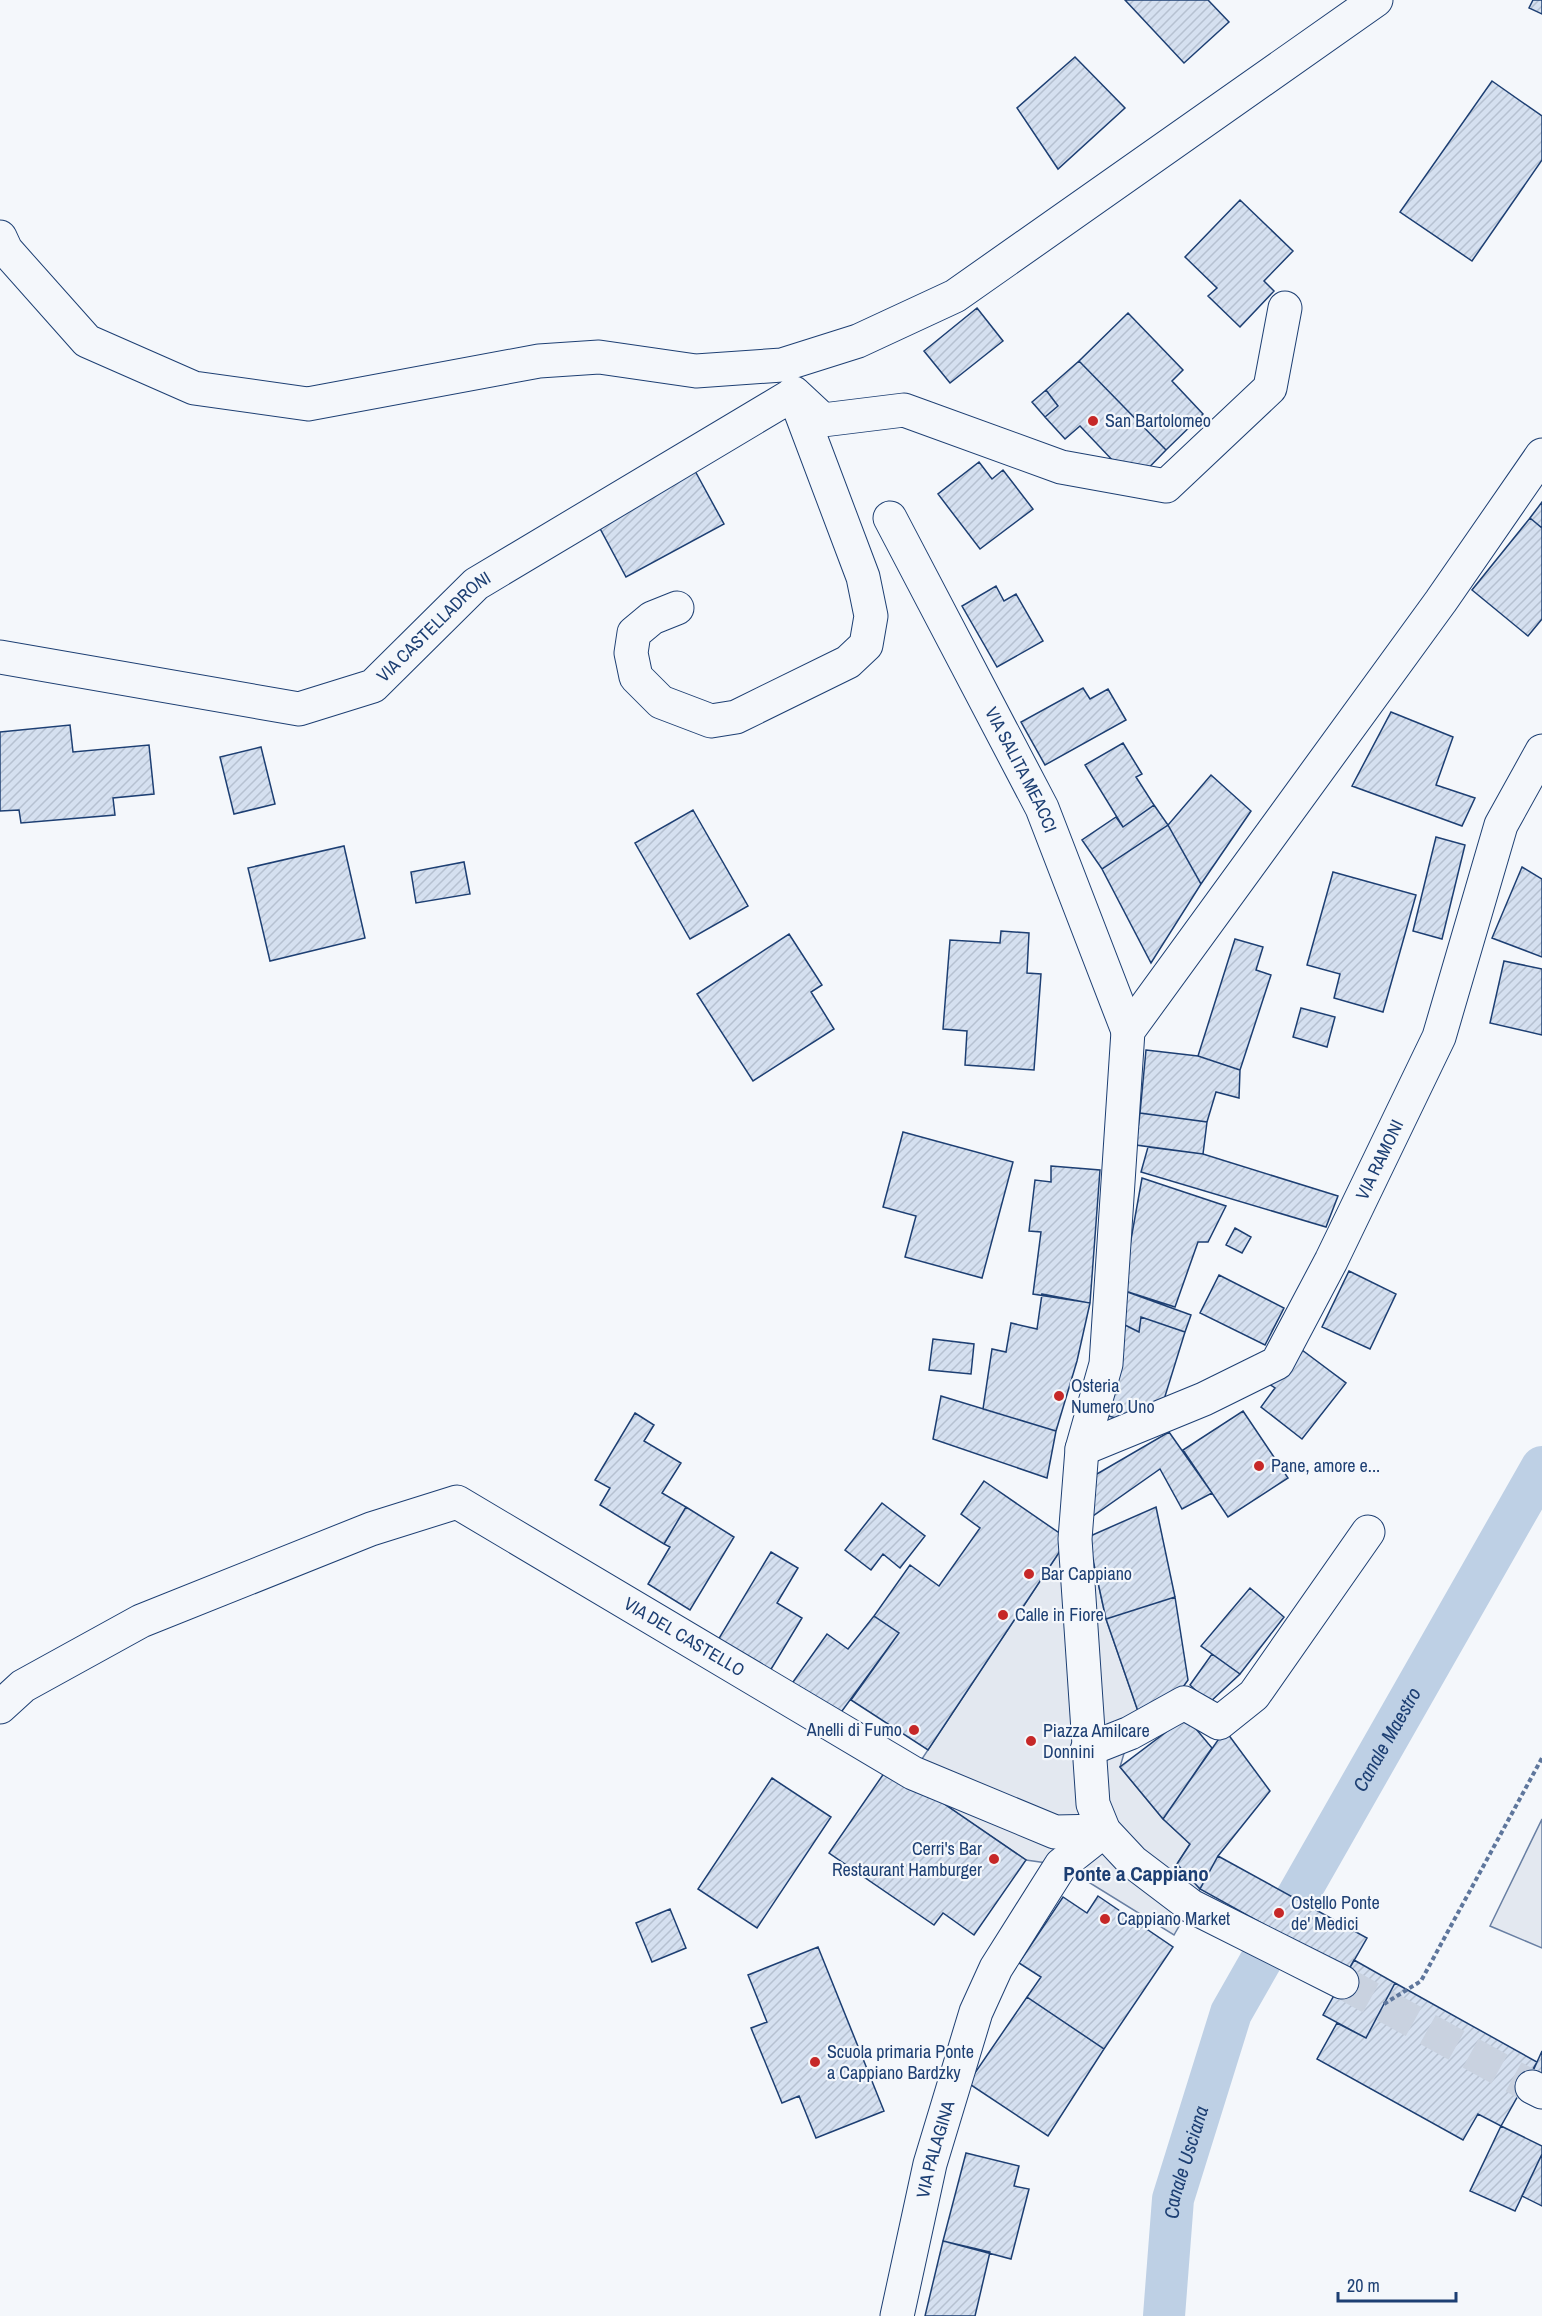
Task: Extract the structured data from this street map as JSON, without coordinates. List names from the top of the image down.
{
  "streets": {
    "street": [
      "VIA CASTELLADRONI",
      "VIA SALITA MEACCI",
      "VIA RAMONI",
      "VIA DEL CASTELLO",
      "VIA PALAGINA"
    ]
  },
  "crossings": [
    ["VIA DEL CASTELLO", "VIA PALAGINA"]
  ],
  "districts": ["Ponte a Cappiano"],
  "water": ["Canale Maestro", "Canale Usciana"],
  "places": [
    "San Bartolomeo",
    "Osteria Numero Uno",
    "Pane, amore e...",
    "Bar Cappiano",
    "Calle in Fiore",
    "Anelli di Fumo",
    "Piazza Amilcare Donnini",
    "Cerri's Bar Restaurant Hamburger",
    "Ostello Ponte de' Medici",
    "Cappiano Market",
    "Scuola primaria Ponte a Cappiano Bardzky"
  ],
  "scale_bar": "20 m"
}
